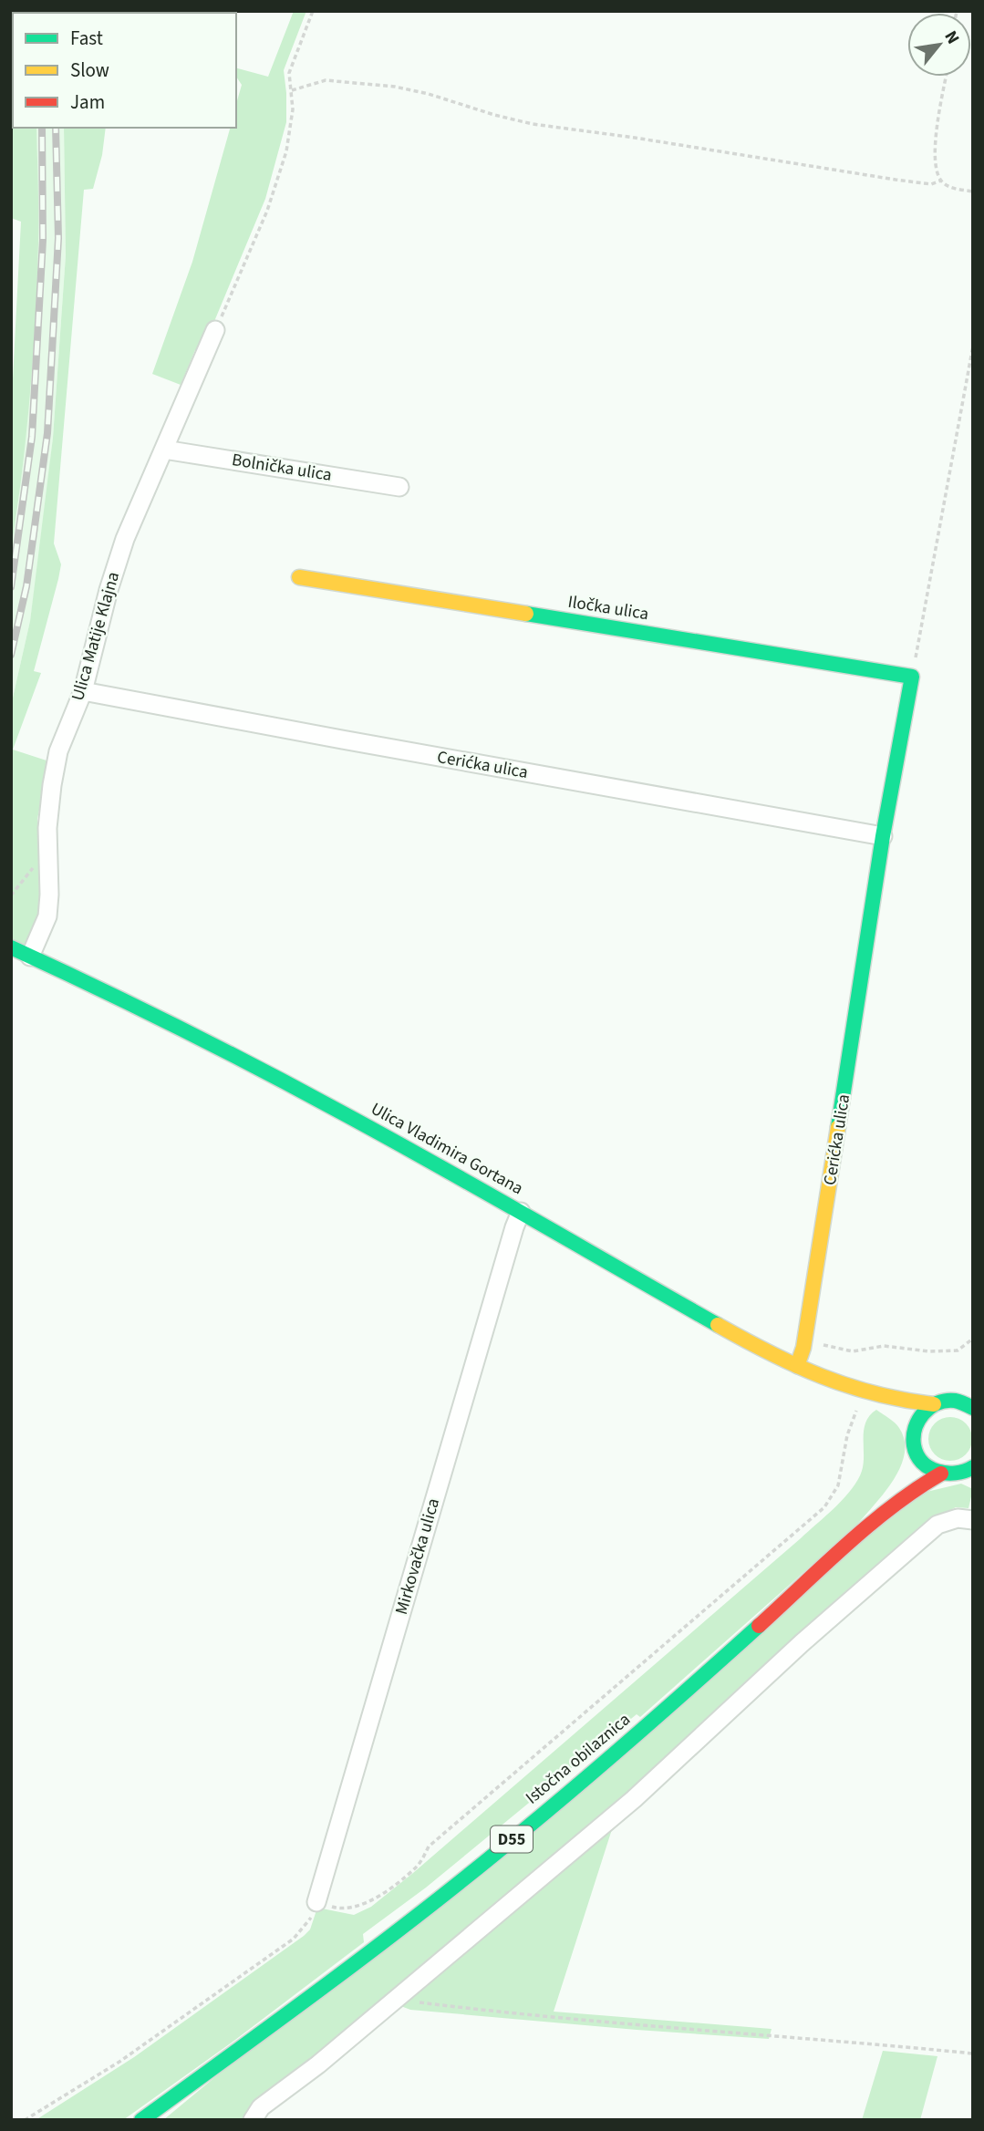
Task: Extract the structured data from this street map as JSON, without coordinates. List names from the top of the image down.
{
  "streets": {
    "main road": [
      "Iločka ulica",
      "Cerićka ulica",
      "Ulica Vladimira Gortana",
      "Istočna obilaznica",
      "D55"
    ],
    "street": ["Bolnička ulica", "Ulica Matije Klajna", "Mirkovačka ulica"]
  },
  "crossings": [
    ["Bolnička ulica", "Ulica Matije Klajna"],
    ["Iločka ulica", "Cerićka ulica"],
    ["Ulica Matije Klajna", "Cerićka ulica"],
    ["Ulica Matije Klajna", "Ulica Vladimira Gortana"],
    ["Cerićka ulica", "Ulica Vladimira Gortana"],
    ["Ulica Vladimira Gortana", "Mirkovačka ulica"],
    ["Ulica Vladimira Gortana", "Istočna obilaznica"]
  ],
  "legend": ["Fast", "Slow", "Jam"],
  "north": "top right"
}
